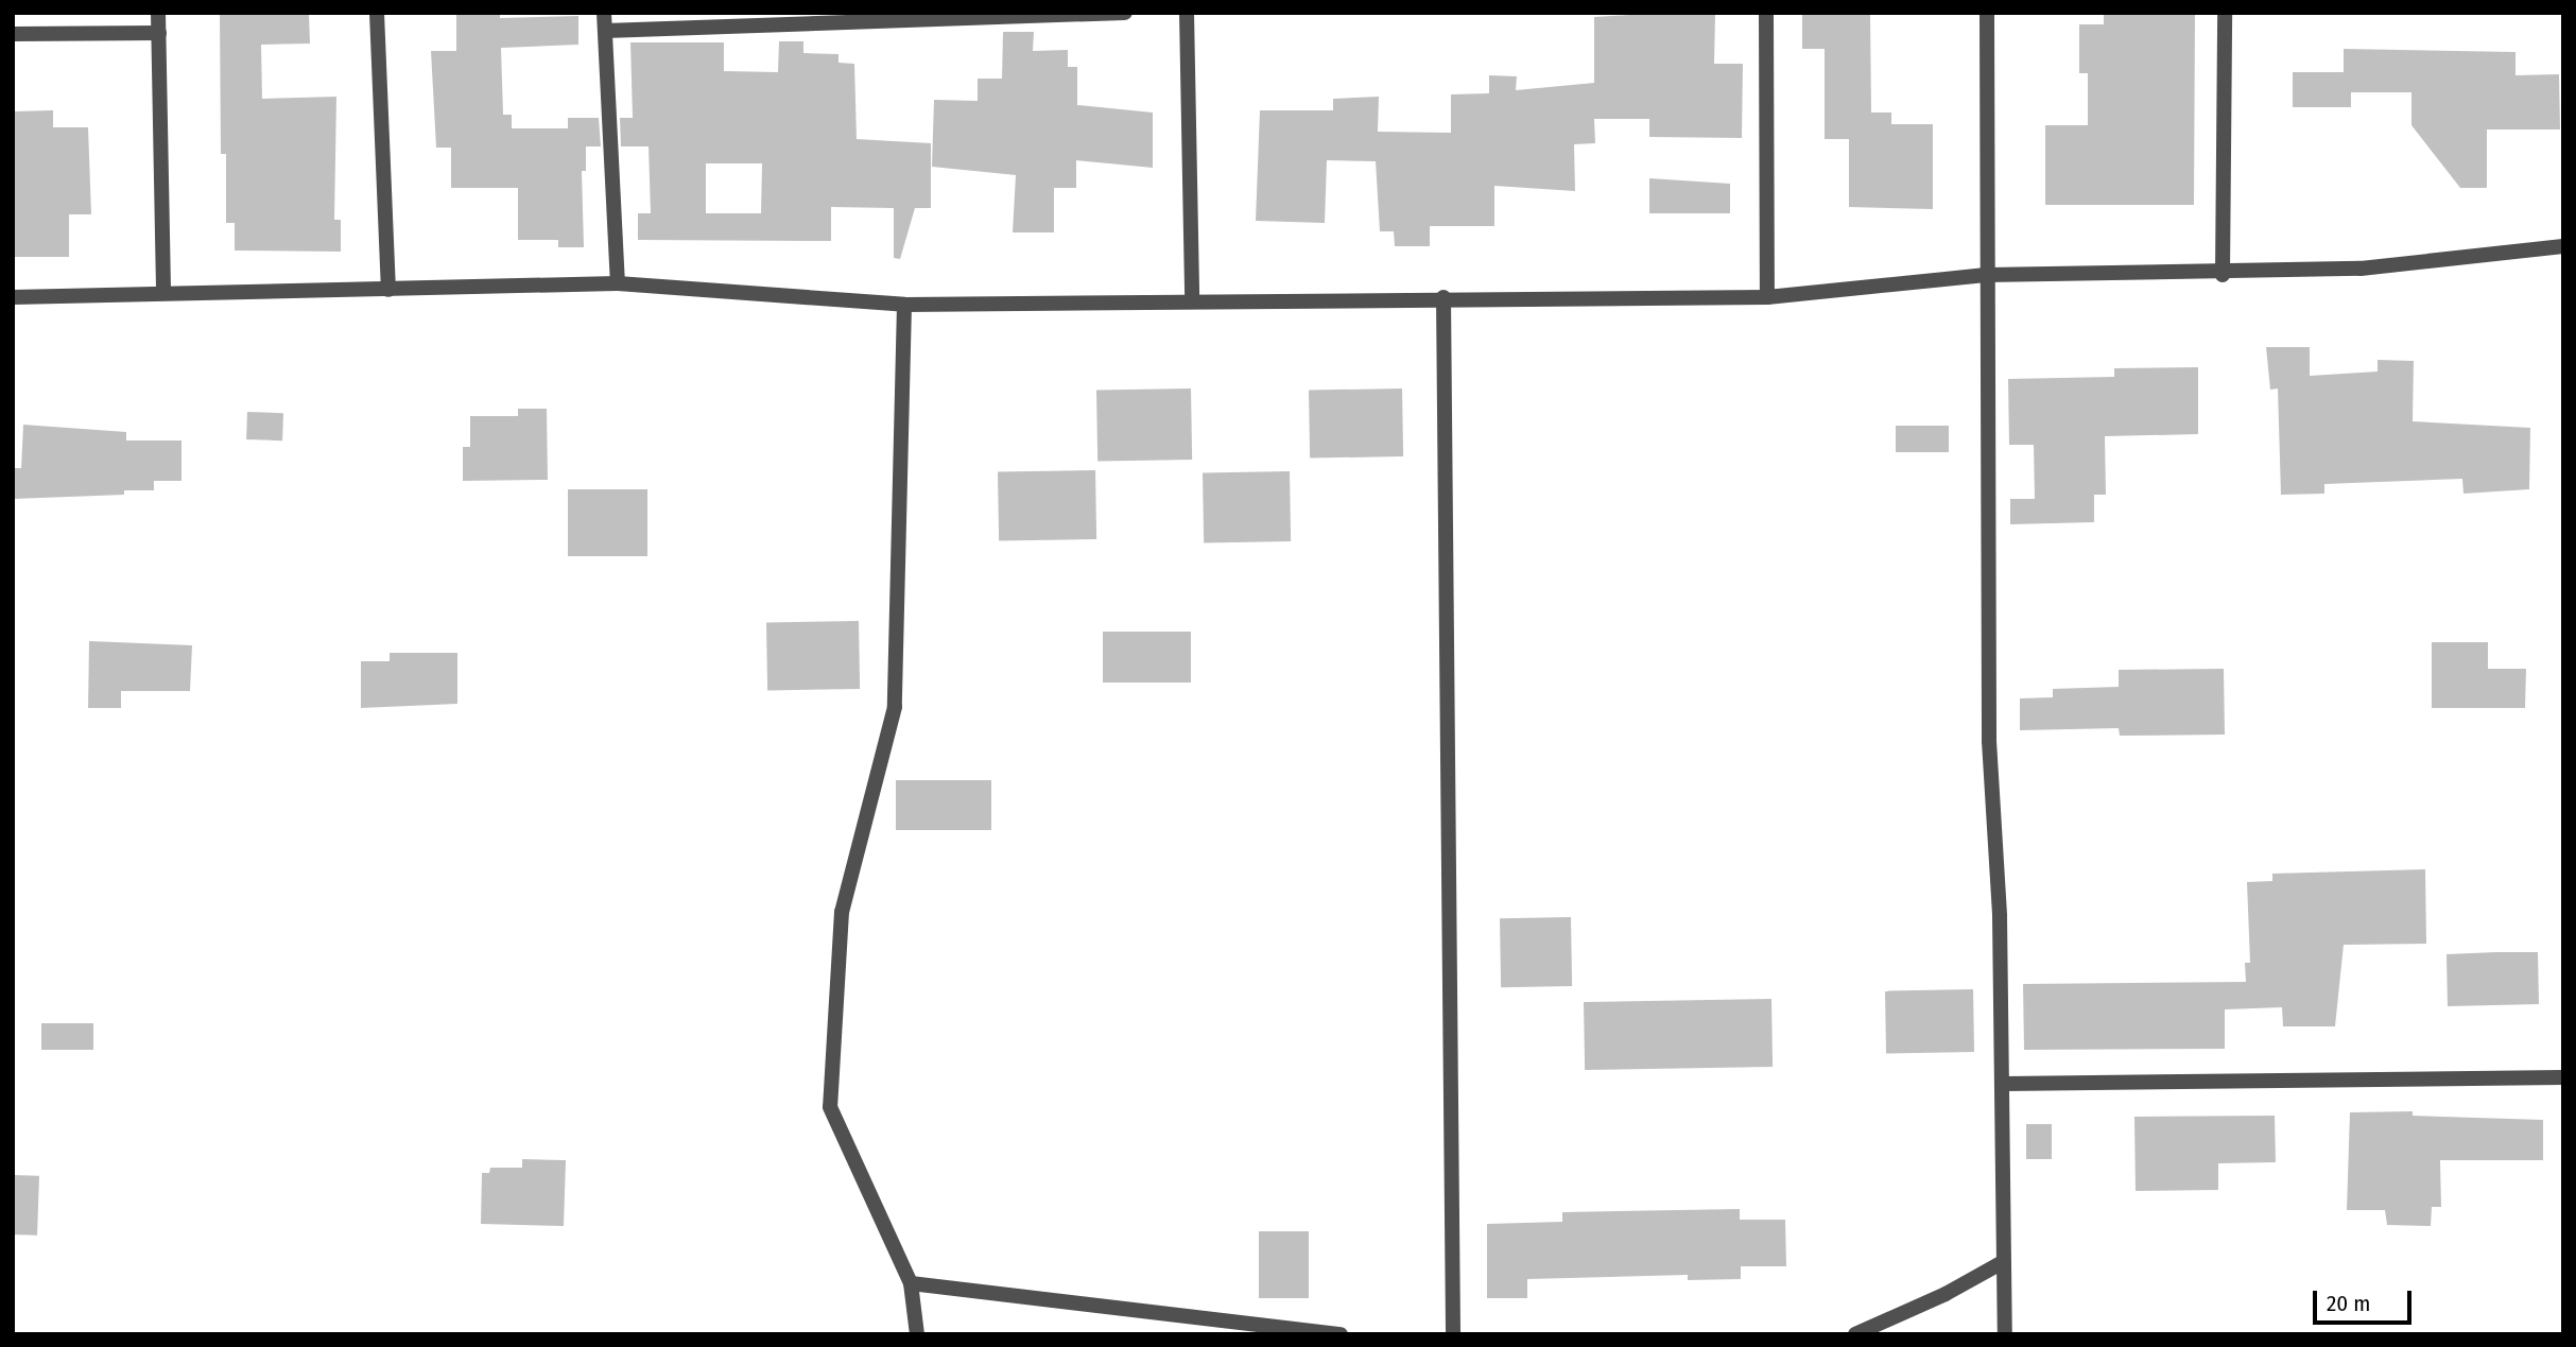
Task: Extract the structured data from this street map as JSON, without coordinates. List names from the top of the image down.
{
  "scale_bar": "20 m"
}
